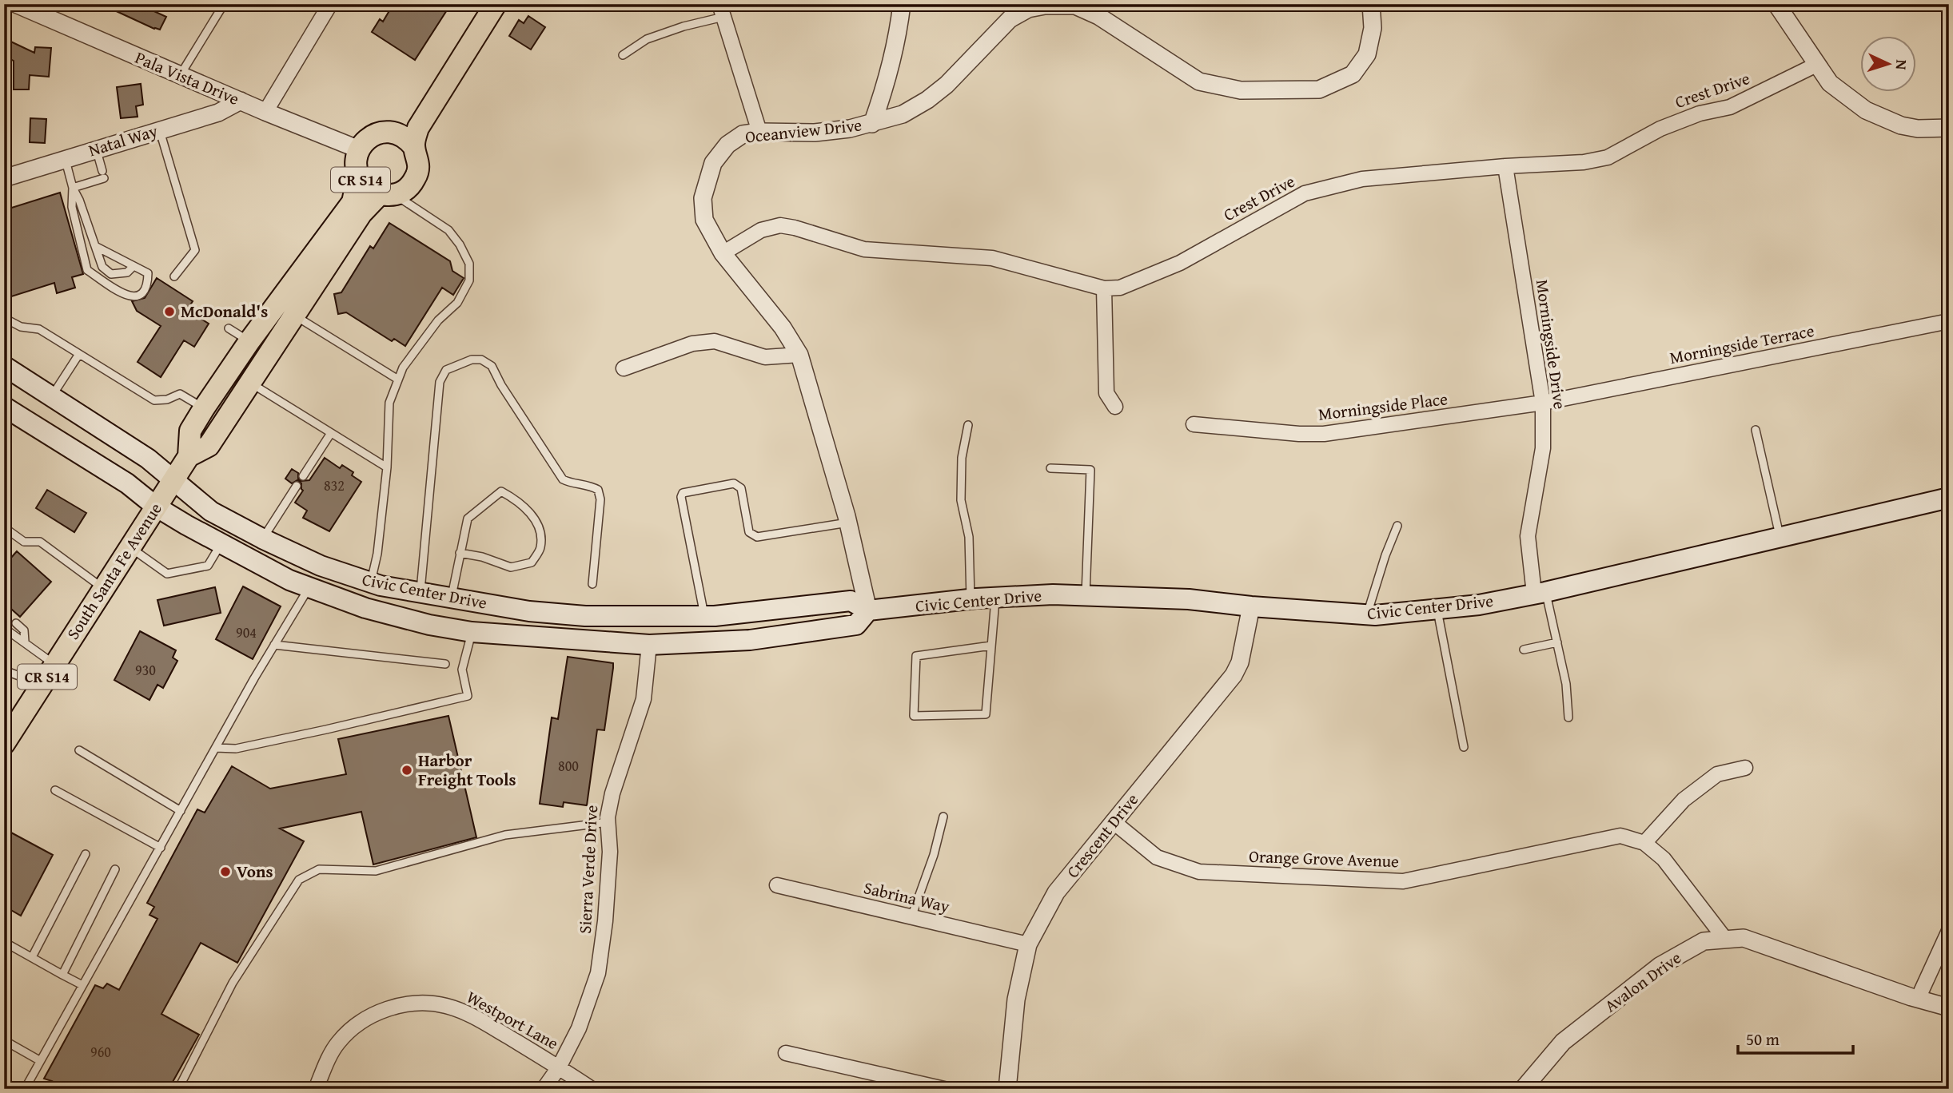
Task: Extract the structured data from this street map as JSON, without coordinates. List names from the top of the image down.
{
  "streets": {
    "main road": ["CR S14", "South Santa Fe Avenue", "Civic Center Drive"],
    "street": [
      "Pala Vista Drive",
      "Crest Drive",
      "Oceanview Drive",
      "Natal Way",
      "Morningside Drive",
      "Morningside Terrace",
      "Morningside Place",
      "Crescent Drive",
      "Orange Grove Avenue",
      "Sierra Verde Drive",
      "Sabrina Way",
      "Avalon Drive",
      "Westport Lane"
    ]
  },
  "crossings": [
    ["Pala Vista Drive", "Natal Way"],
    ["Pala Vista Drive", "CR S14"],
    ["Pala Vista Drive", "South Santa Fe Avenue"],
    ["Crest Drive", "Oceanview Drive"],
    ["Crest Drive", "Morningside Drive"],
    ["Oceanview Drive", "Civic Center Drive"],
    ["CR S14", "South Santa Fe Avenue"],
    ["Morningside Drive", "Morningside Terrace"],
    ["Morningside Drive", "Morningside Place"],
    ["Morningside Drive", "Civic Center Drive"],
    ["Morningside Terrace", "Morningside Place"],
    ["South Santa Fe Avenue", "Civic Center Drive"],
    ["Civic Center Drive", "Crescent Drive"],
    ["Civic Center Drive", "Sierra Verde Drive"],
    ["Crescent Drive", "Orange Grove Avenue"],
    ["Crescent Drive", "Sabrina Way"],
    ["Sierra Verde Drive", "Westport Lane"]
  ],
  "places": ["McDonald's", "Harbor Freight Tools", "Vons"],
  "house_numbers": [
    "832",
    "904",
    "930",
    "800",
    "960"
  ],
  "scale_bar": "50 m",
  "north": "right"
}
